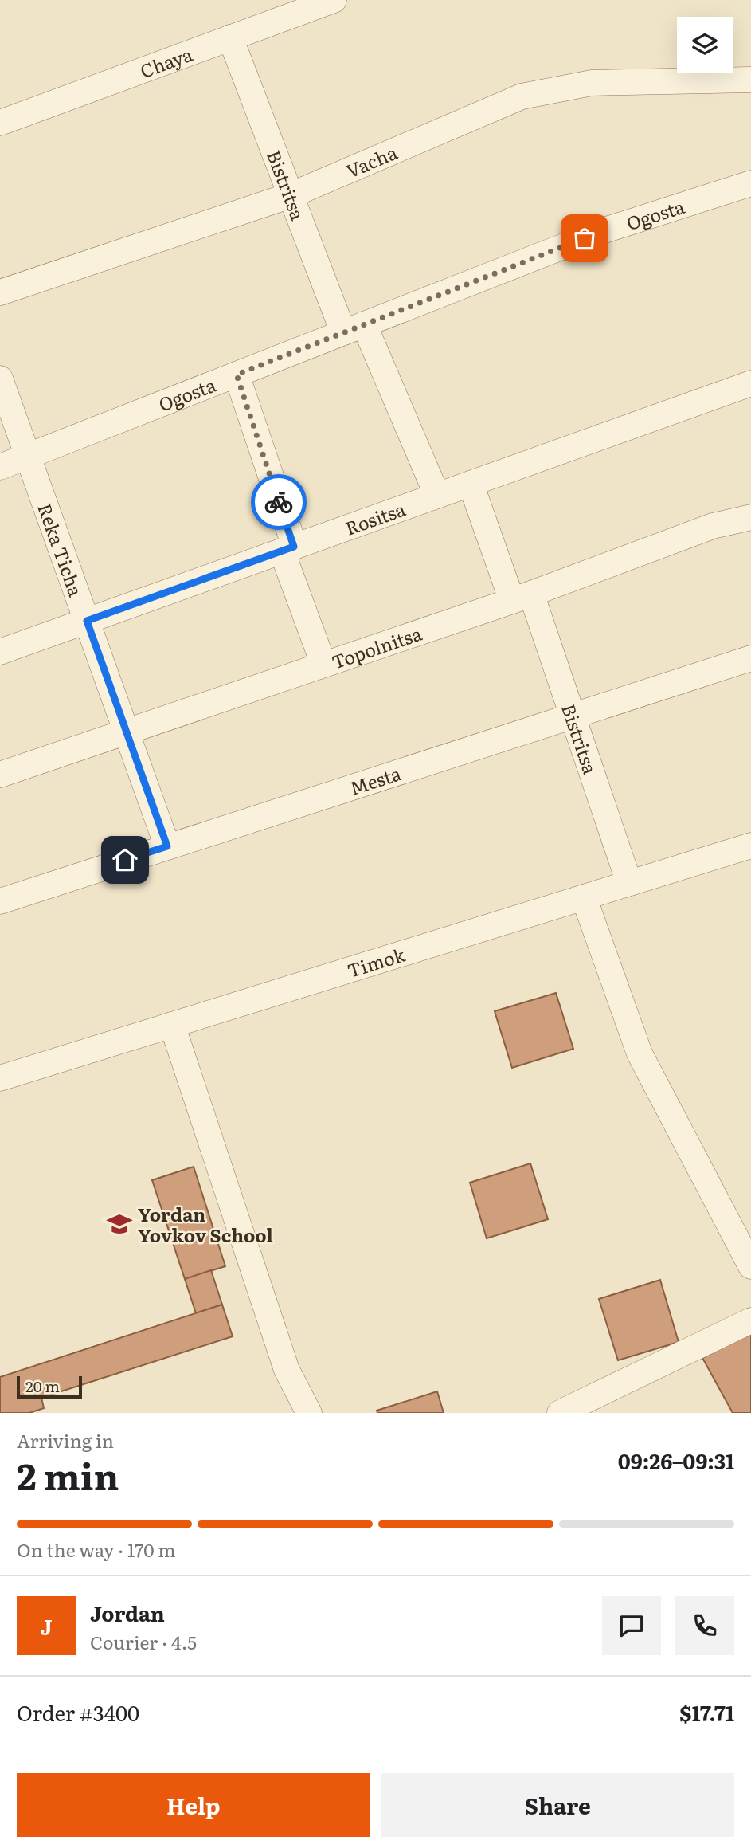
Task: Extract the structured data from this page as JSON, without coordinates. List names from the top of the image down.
{
  "streets": {
    "street": [
      "Chaya",
      "Vacha",
      "Bistritsa",
      "Ogosta",
      "Rositsa",
      "Reka Ticha",
      "Topolnitsa",
      "Mesta",
      "Timok"
    ]
  },
  "crossings": [
    ["Chaya", "Bistritsa"],
    ["Vacha", "Bistritsa"],
    ["Bistritsa", "Ogosta"],
    ["Bistritsa", "Rositsa"],
    ["Bistritsa", "Topolnitsa"],
    ["Bistritsa", "Mesta"],
    ["Bistritsa", "Timok"],
    ["Ogosta", "Reka Ticha"],
    ["Rositsa", "Reka Ticha"],
    ["Reka Ticha", "Topolnitsa"],
    ["Reka Ticha", "Mesta"]
  ],
  "places": {
    "school or university": ["Yordan Yovkov School"]
  },
  "scale_bar": "20 m",
  "page": {
    "scale": "20 m",
    "heading": ["2 min", "Arriving in", "09:26–09:31"],
    "panel": [
      "Jordan",
      "Courier · 4.5",
      "Order #3400",
      "$17.71"
    ],
    "bar": "On the way · 170 m",
    "round": "J",
    "buttons": ["Help", "Share"]
  }
}
